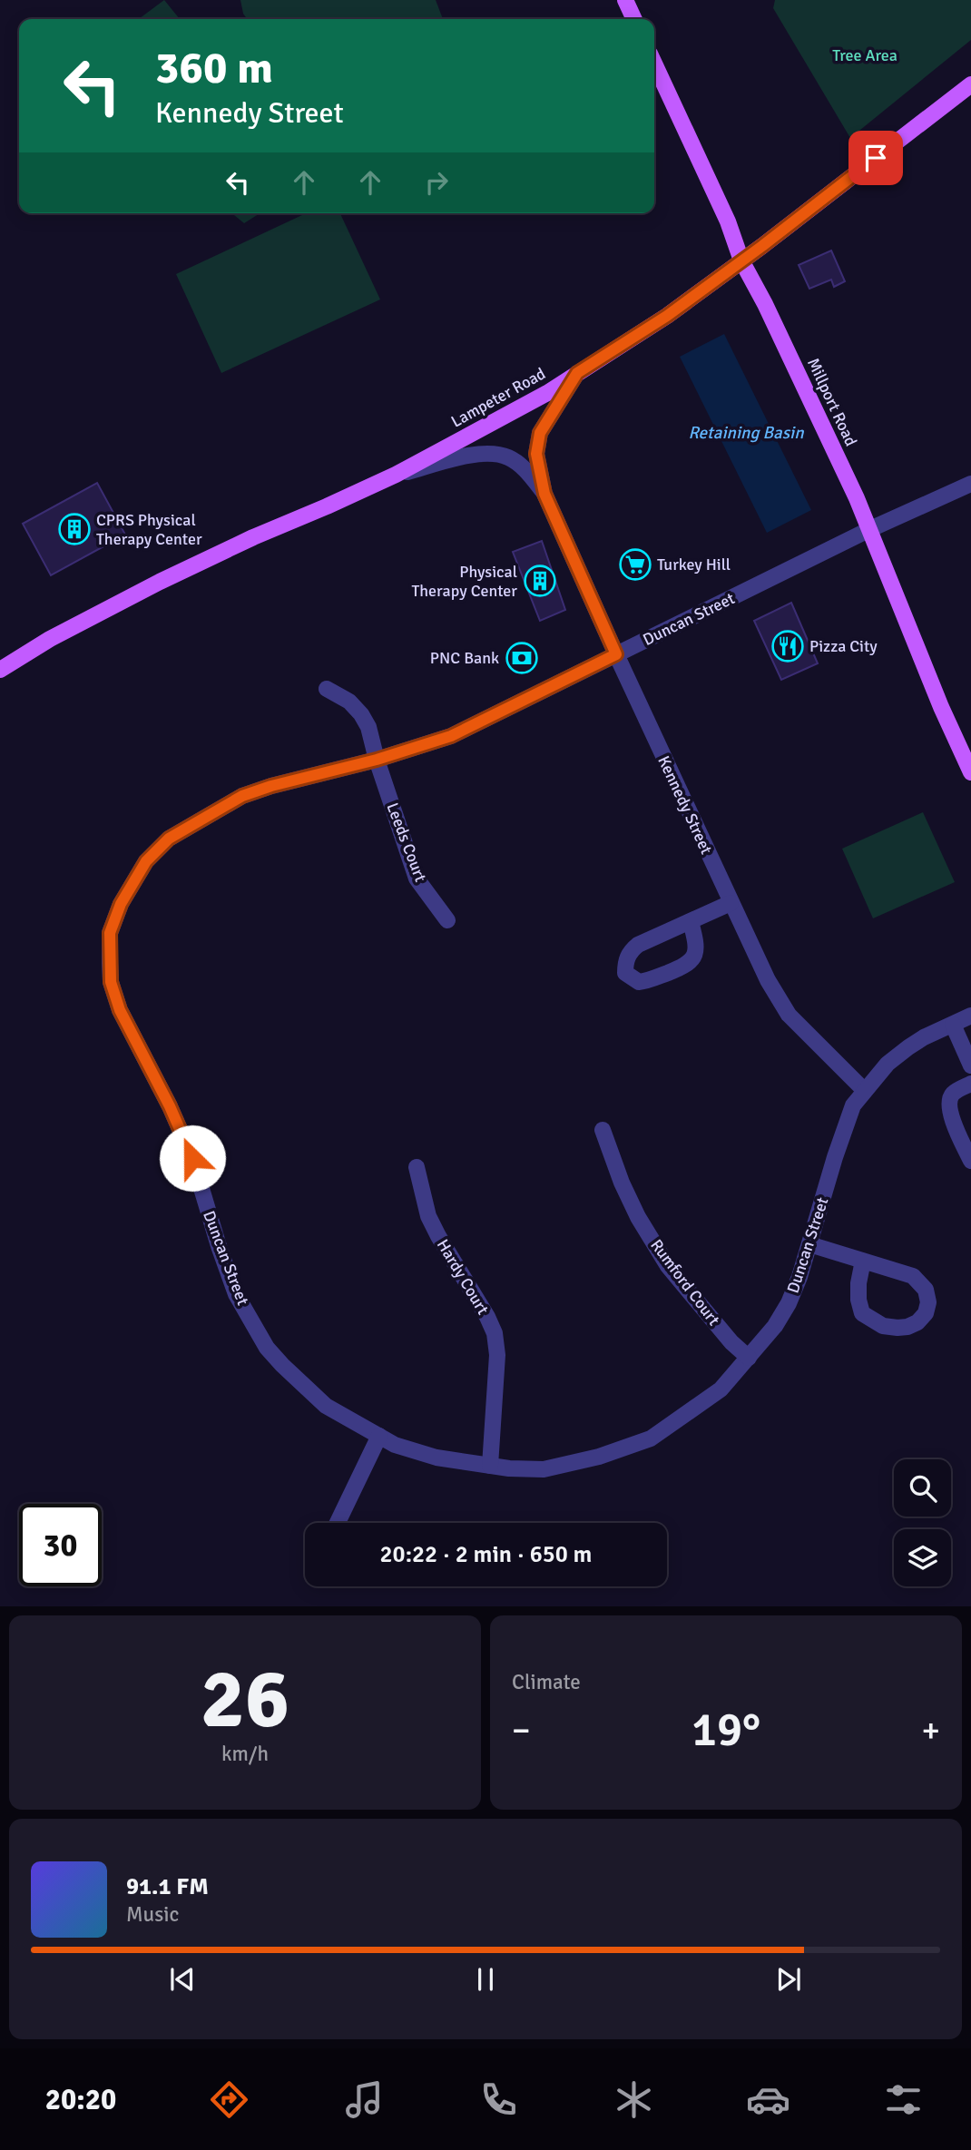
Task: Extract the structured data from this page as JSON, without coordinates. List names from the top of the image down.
{
  "streets": {
    "main road": ["Lampeter Road", "Millport Road"],
    "street": [
      "Duncan Street",
      "Kennedy Street",
      "Leeds Court",
      "Hardy Court",
      "Rumford Court"
    ]
  },
  "crossings": [
    ["Lampeter Road", "Millport Road"],
    ["Lampeter Road", "Kennedy Street"],
    ["Millport Road", "Duncan Street"],
    ["Duncan Street", "Kennedy Street"],
    ["Duncan Street", "Leeds Court"],
    ["Duncan Street", "Hardy Court"],
    ["Duncan Street", "Rumford Court"]
  ],
  "water": ["Retaining Basin"],
  "parks": ["Tree Area"],
  "places": {
    "building": ["CPRS Physical Therapy Center", "Physical Therapy Center"],
    "supermarket": ["Turkey Hill"],
    "restaurant": ["Pizza City"],
    "bank": ["PNC Bank"]
  },
  "page": {
    "turn": ["360 m", "Kennedy Street"],
    "limit": "30",
    "trip": "20:22 · 2 min · 650 m",
    "tile": [
      ["26", "km/h"],
      "Climate"
    ],
    "heat": ["−", "19°", "+"],
    "song": ["91.1 FM", "Music"],
    "tabs": "20:20"
  }
}
